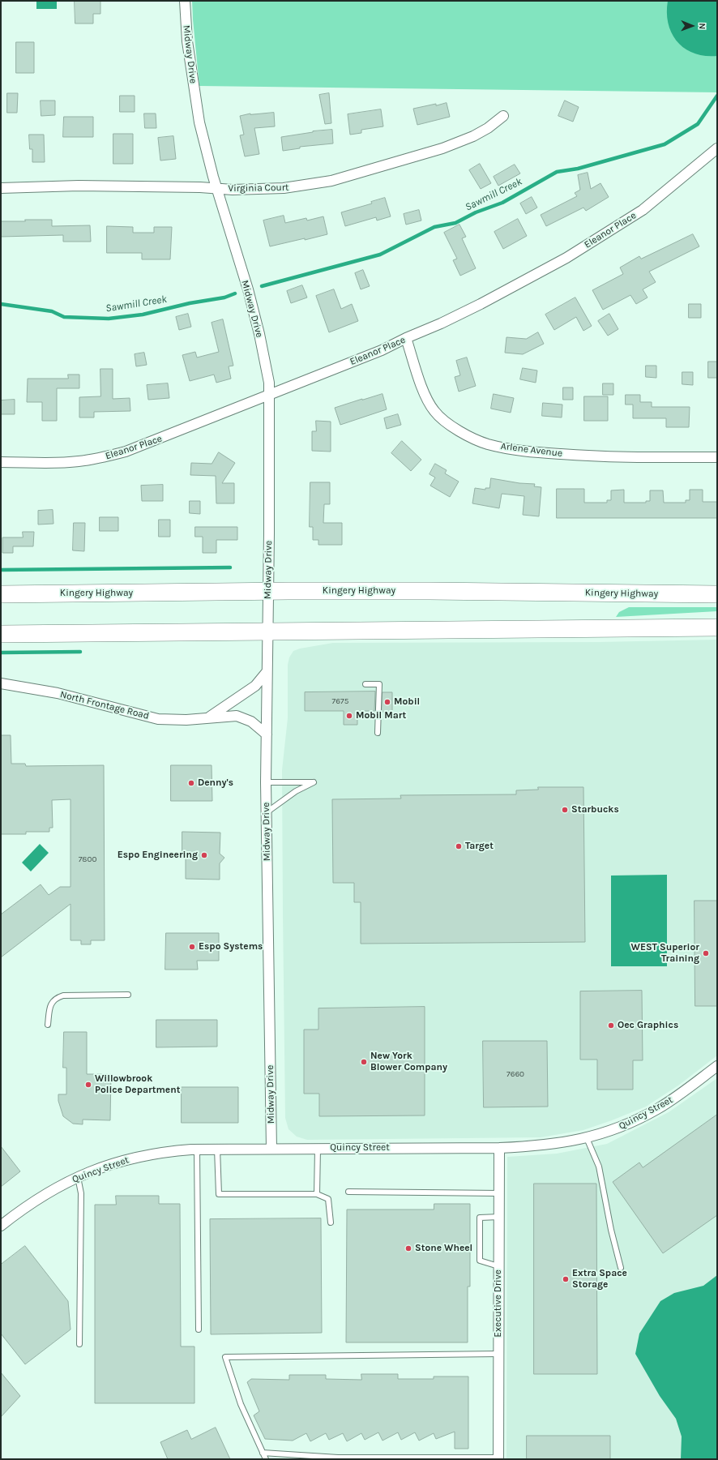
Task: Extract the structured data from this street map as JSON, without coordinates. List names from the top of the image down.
{
  "streets": {
    "highway": ["Kingery Highway"],
    "street": [
      "Midway Drive",
      "Virginia Court",
      "Eleanor Place",
      "Arlene Avenue",
      "North Frontage Road",
      "Quincy Street",
      "Executive Drive"
    ]
  },
  "crossings": [
    ["Midway Drive", "Virginia Court"],
    ["Midway Drive", "Eleanor Place"],
    ["Midway Drive", "Kingery Highway"],
    ["Midway Drive", "North Frontage Road"],
    ["Midway Drive", "Quincy Street"],
    ["Eleanor Place", "Arlene Avenue"],
    ["Quincy Street", "Executive Drive"]
  ],
  "water": ["Sawmill Creek"],
  "places": [
    "Mobil",
    "Mobil Mart",
    "Denny's",
    "Starbucks",
    "Target",
    "Espo Engineering",
    "Espo Systems",
    "WEST Superior Training",
    "Oec Graphics",
    "New York Blower Company",
    "Willowbrook Police Department",
    "Stone Wheel",
    "Extra Space Storage"
  ],
  "house_numbers": ["7675", "7800", "7660"],
  "north": "right"
}
